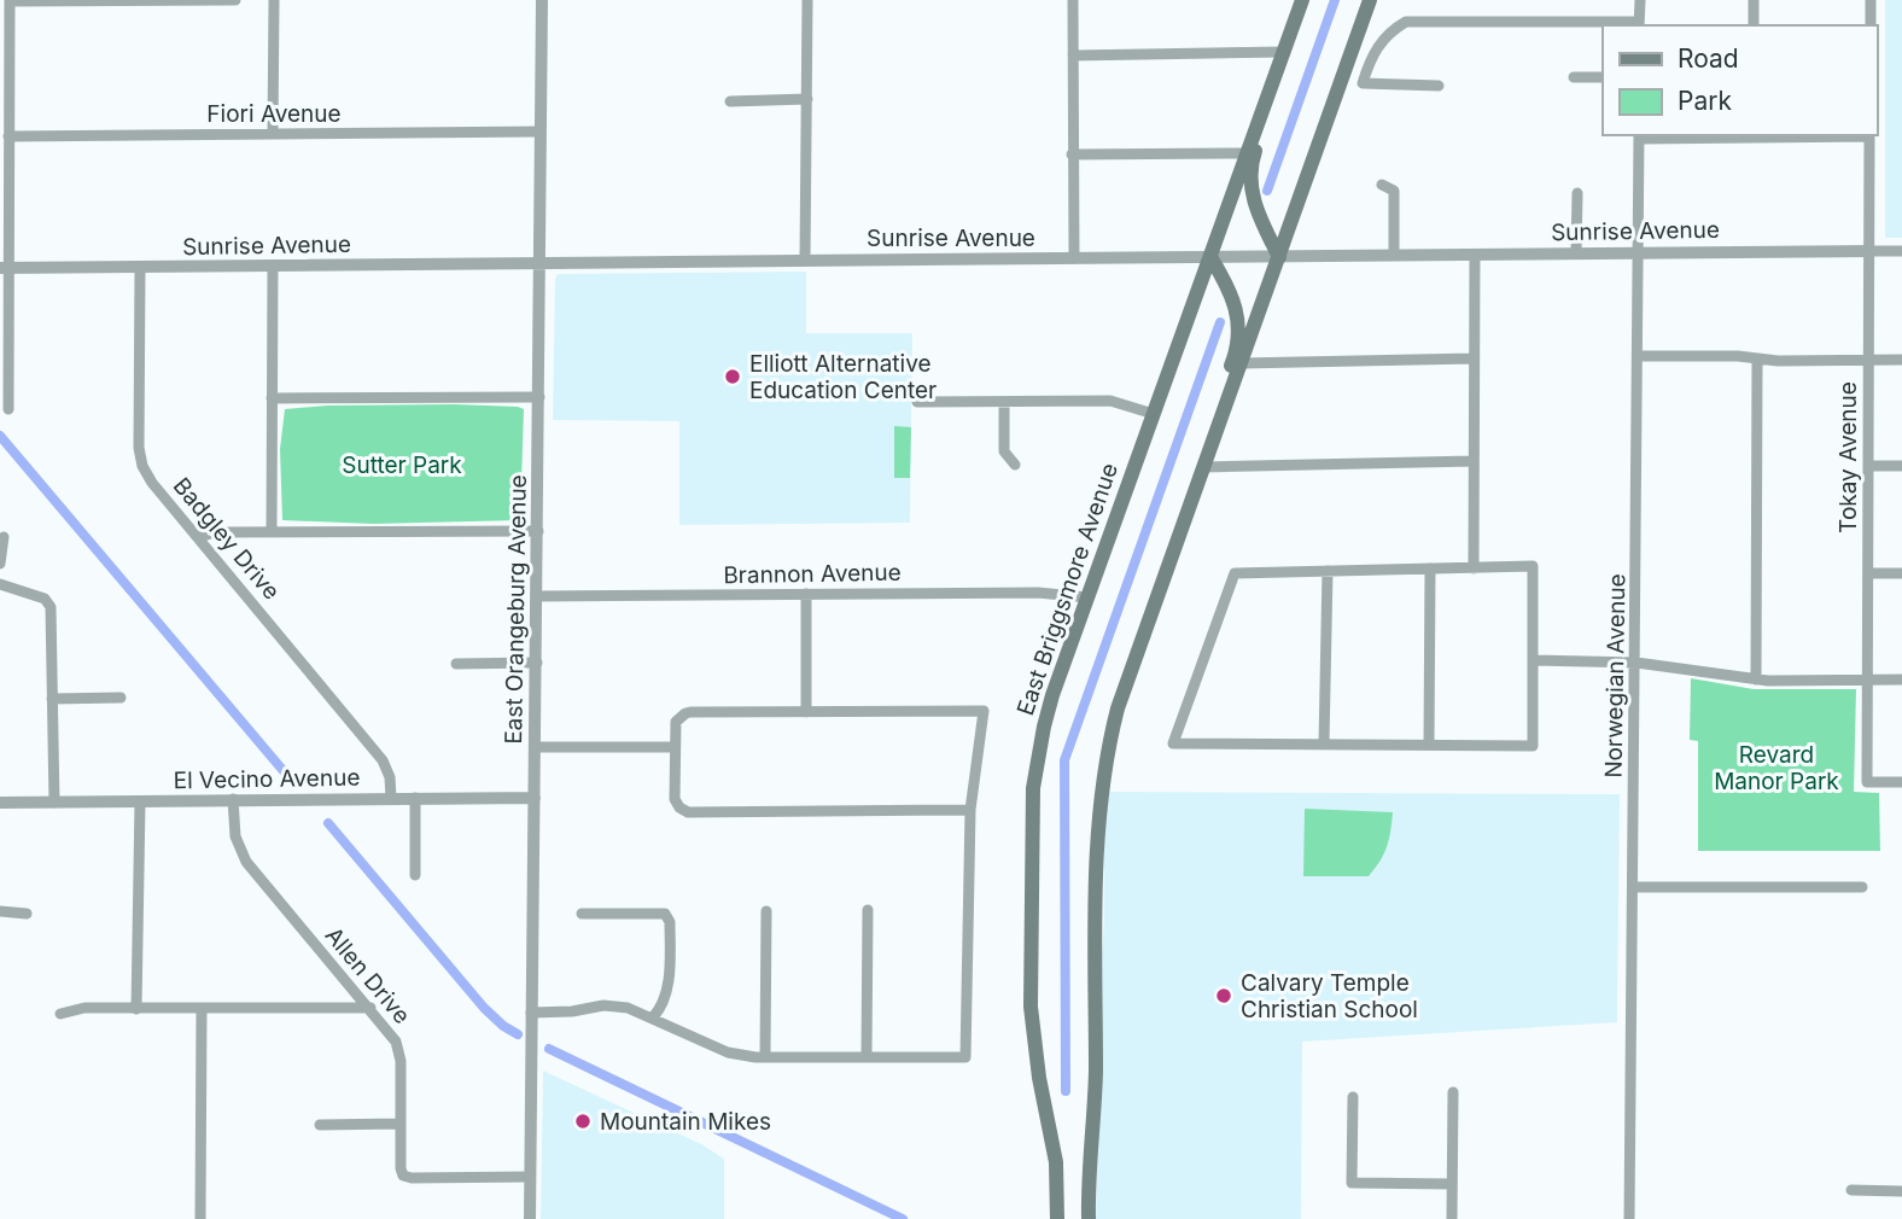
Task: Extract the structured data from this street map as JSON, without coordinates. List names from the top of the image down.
{
  "streets": {
    "main road": ["East Briggsmore Avenue"],
    "street": [
      "Fiori Avenue",
      "Sunrise Avenue",
      "Tokay Avenue",
      "Badgley Drive",
      "Brannon Avenue",
      "East Orangeburg Avenue",
      "Norwegian Avenue",
      "El Vecino Avenue",
      "Allen Drive"
    ]
  },
  "crossings": [
    ["Fiori Avenue", "East Orangeburg Avenue"],
    ["Sunrise Avenue", "Tokay Avenue"],
    ["Sunrise Avenue", "Badgley Drive"],
    ["Sunrise Avenue", "East Briggsmore Avenue"],
    ["Sunrise Avenue", "East Orangeburg Avenue"],
    ["Sunrise Avenue", "Norwegian Avenue"],
    ["Badgley Drive", "El Vecino Avenue"],
    ["Brannon Avenue", "East Briggsmore Avenue"],
    ["Brannon Avenue", "East Orangeburg Avenue"],
    ["East Orangeburg Avenue", "El Vecino Avenue"],
    ["East Orangeburg Avenue", "Allen Drive"],
    ["El Vecino Avenue", "Allen Drive"]
  ],
  "parks": ["Sutter Park", "Revard Manor Park"],
  "places": ["Elliott Alternative Education Center", "Calvary Temple Christian School", "Mountain Mikes"],
  "legend": ["Road", "Park"]
}
